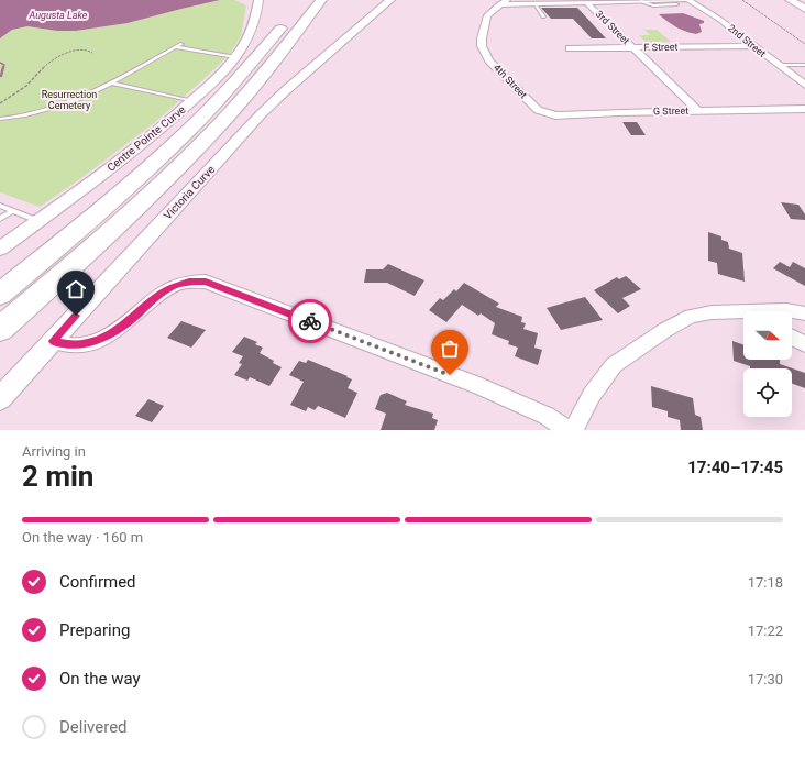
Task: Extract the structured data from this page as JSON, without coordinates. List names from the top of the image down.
{
  "streets": {
    "street": [
      "3rd Street",
      "2nd Street",
      "F Street",
      "4th Street",
      "G Street",
      "Centre Pointe Curve",
      "Victoria Curve"
    ]
  },
  "crossings": [
    ["3rd Street", "F Street"],
    ["3rd Street", "G Street"],
    ["2nd Street", "F Street"],
    ["4th Street", "G Street"]
  ],
  "water": ["Augusta Lake"],
  "parks": ["Resurrection Cemetery"],
  "north": "right",
  "page": {
    "heading": ["2 min", "Arriving in", "17:40–17:45"],
    "bar": "On the way · 160 m",
    "list": [
      ["Confirmed", "17:18"],
      ["Preparing", "17:22"],
      ["On the way", "17:30"],
      "Delivered"
    ]
  }
}
